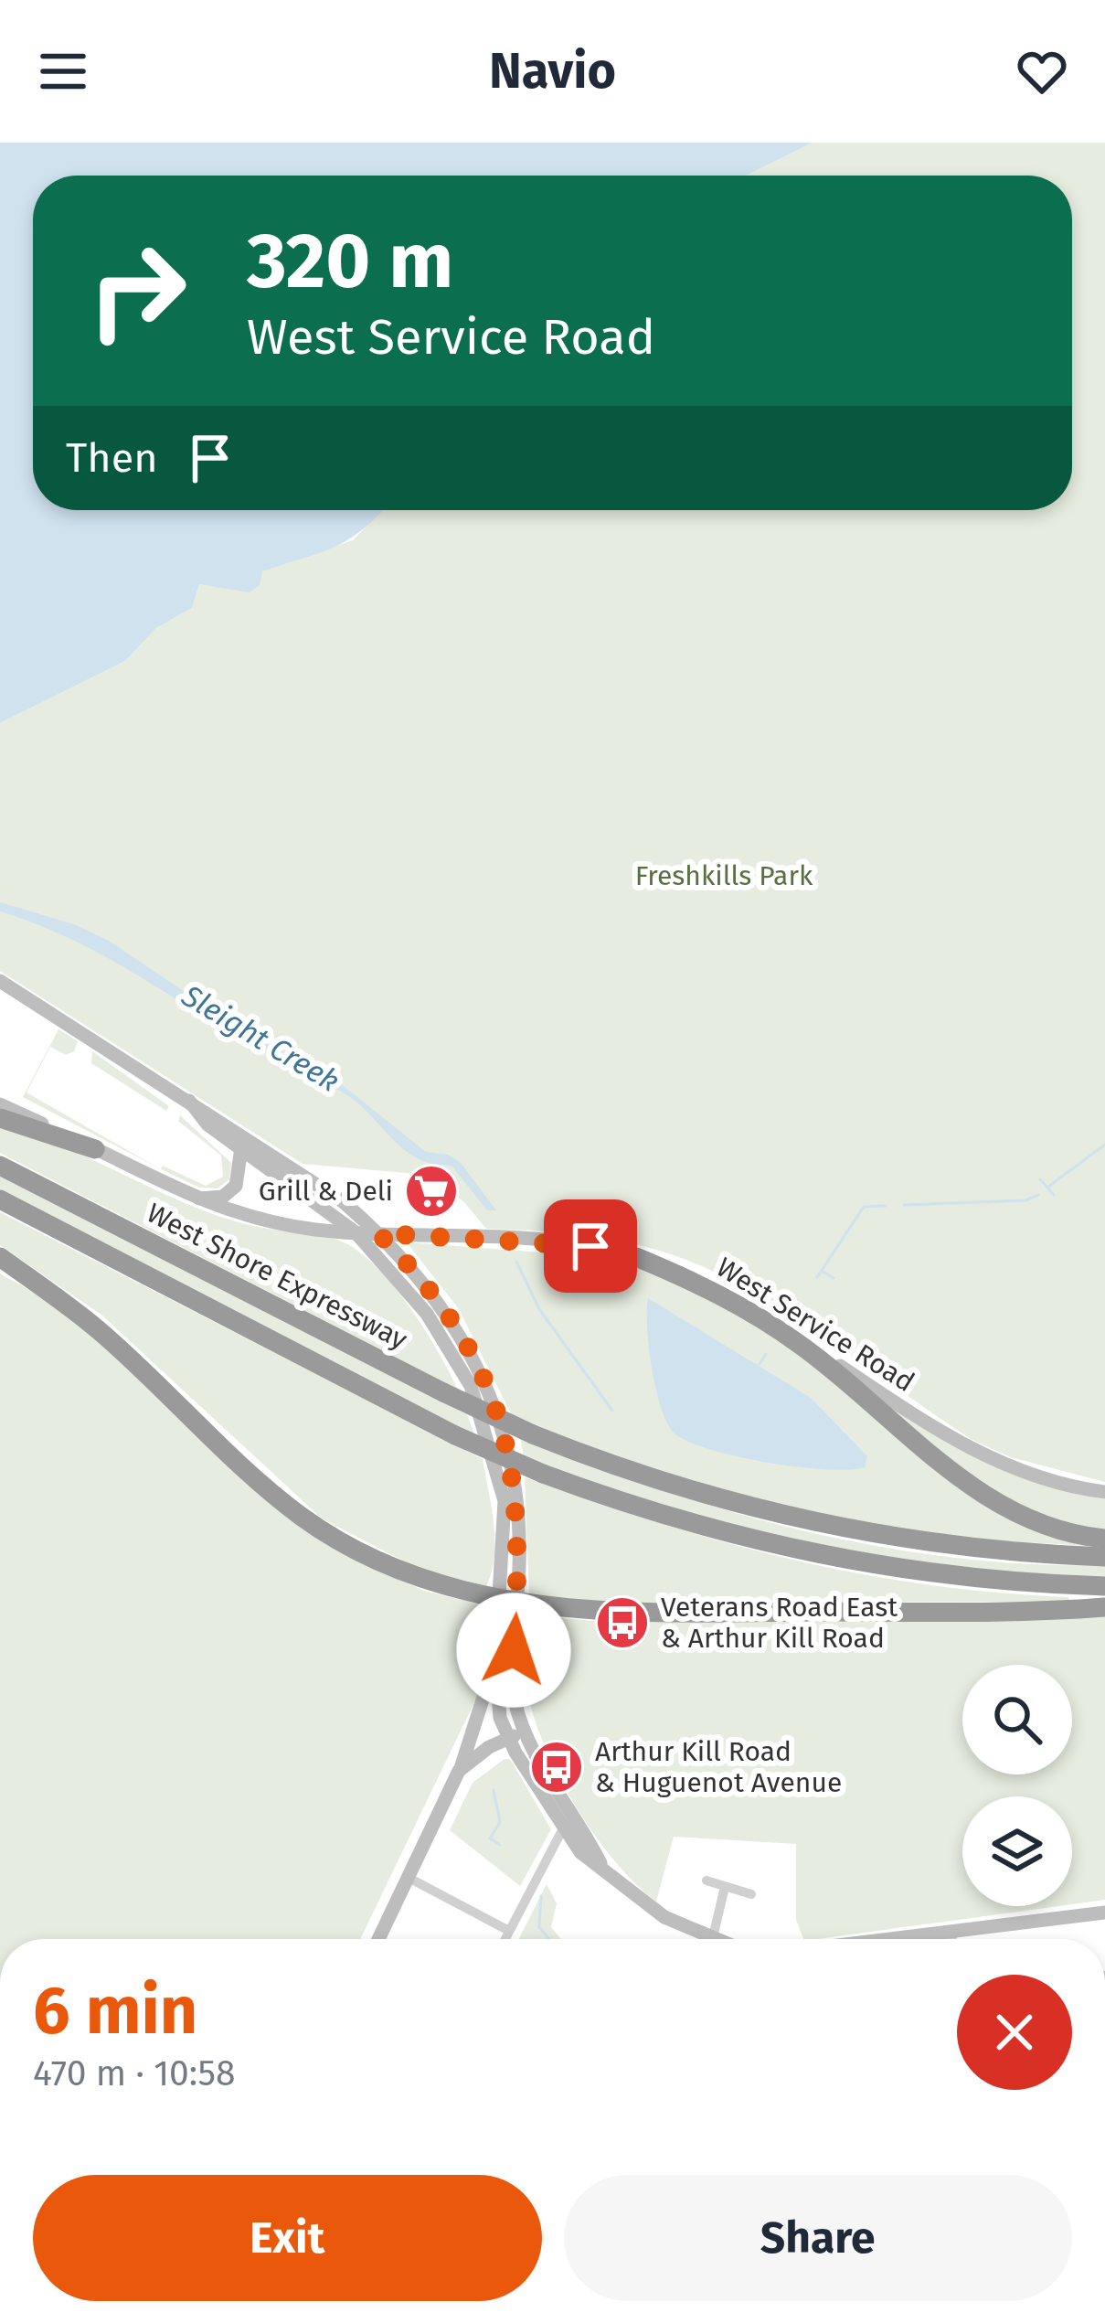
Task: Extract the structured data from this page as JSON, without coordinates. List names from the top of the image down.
{
  "streets": {
    "highway": ["West Shore Expressway"],
    "street": ["West Service Road"]
  },
  "water": ["Sleight Creek"],
  "parks": ["Freshkills Park"],
  "places": {
    "supermarket": ["Grill & Deli"],
    "bus stop": ["Veterans Road East & Arthur Kill Road", "Arthur Kill Road & Huguenot Avenue"]
  },
  "page": {
    "header": "Navio",
    "turn": ["320 m", "West Service Road"],
    "then": "Then",
    "heading": ["6 min", "470 m · 10:58"],
    "buttons": ["Exit", "Share"]
  }
}
